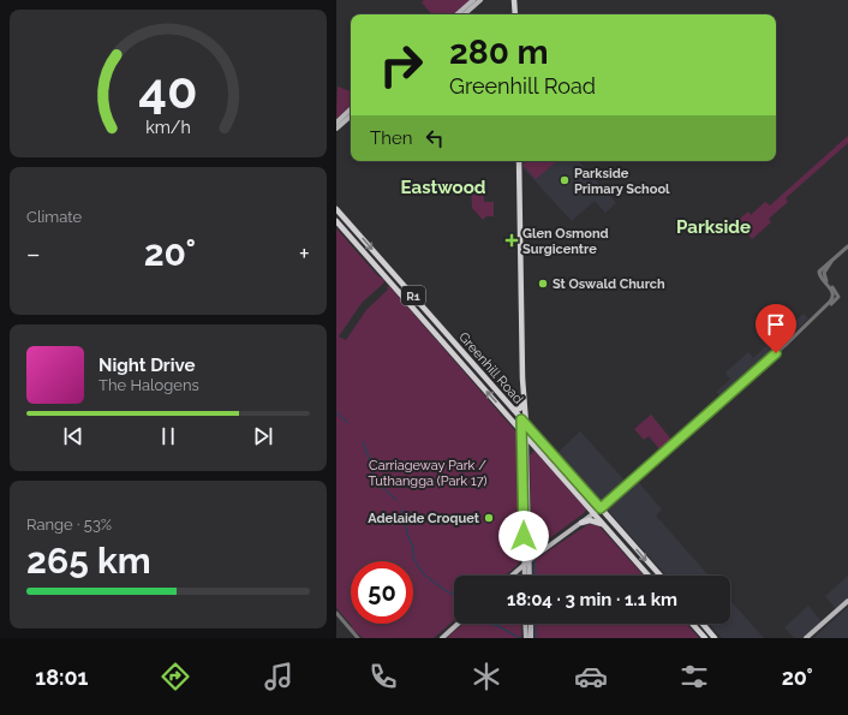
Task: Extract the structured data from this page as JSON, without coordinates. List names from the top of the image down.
{
  "streets": {
    "highway": ["R1", "Greenhill Road"]
  },
  "districts": ["Eastwood", "Parkside"],
  "parks": ["Carriageway Park / Tuthangga (Park 17)"],
  "places": {
    "other": ["Parkside Primary School", "St Oswald Church", "Adelaide Croquet"],
    "health": ["Glen Osmond Surgicentre"]
  },
  "page": {
    "turn": ["280 m", "Greenhill Road"],
    "then": "Then",
    "tile": [
      "Climate",
      ["Range · 53%", "265 km"]
    ],
    "heat": ["−", "20°", "+"],
    "song": ["Night Drive", "The Halogens"],
    "limit": "50",
    "trip": "18:04 · 3 min · 1.1 km",
    "tabs": ["18:01", "20°"],
    "gauge": ["40", "km/h"]
  }
}
